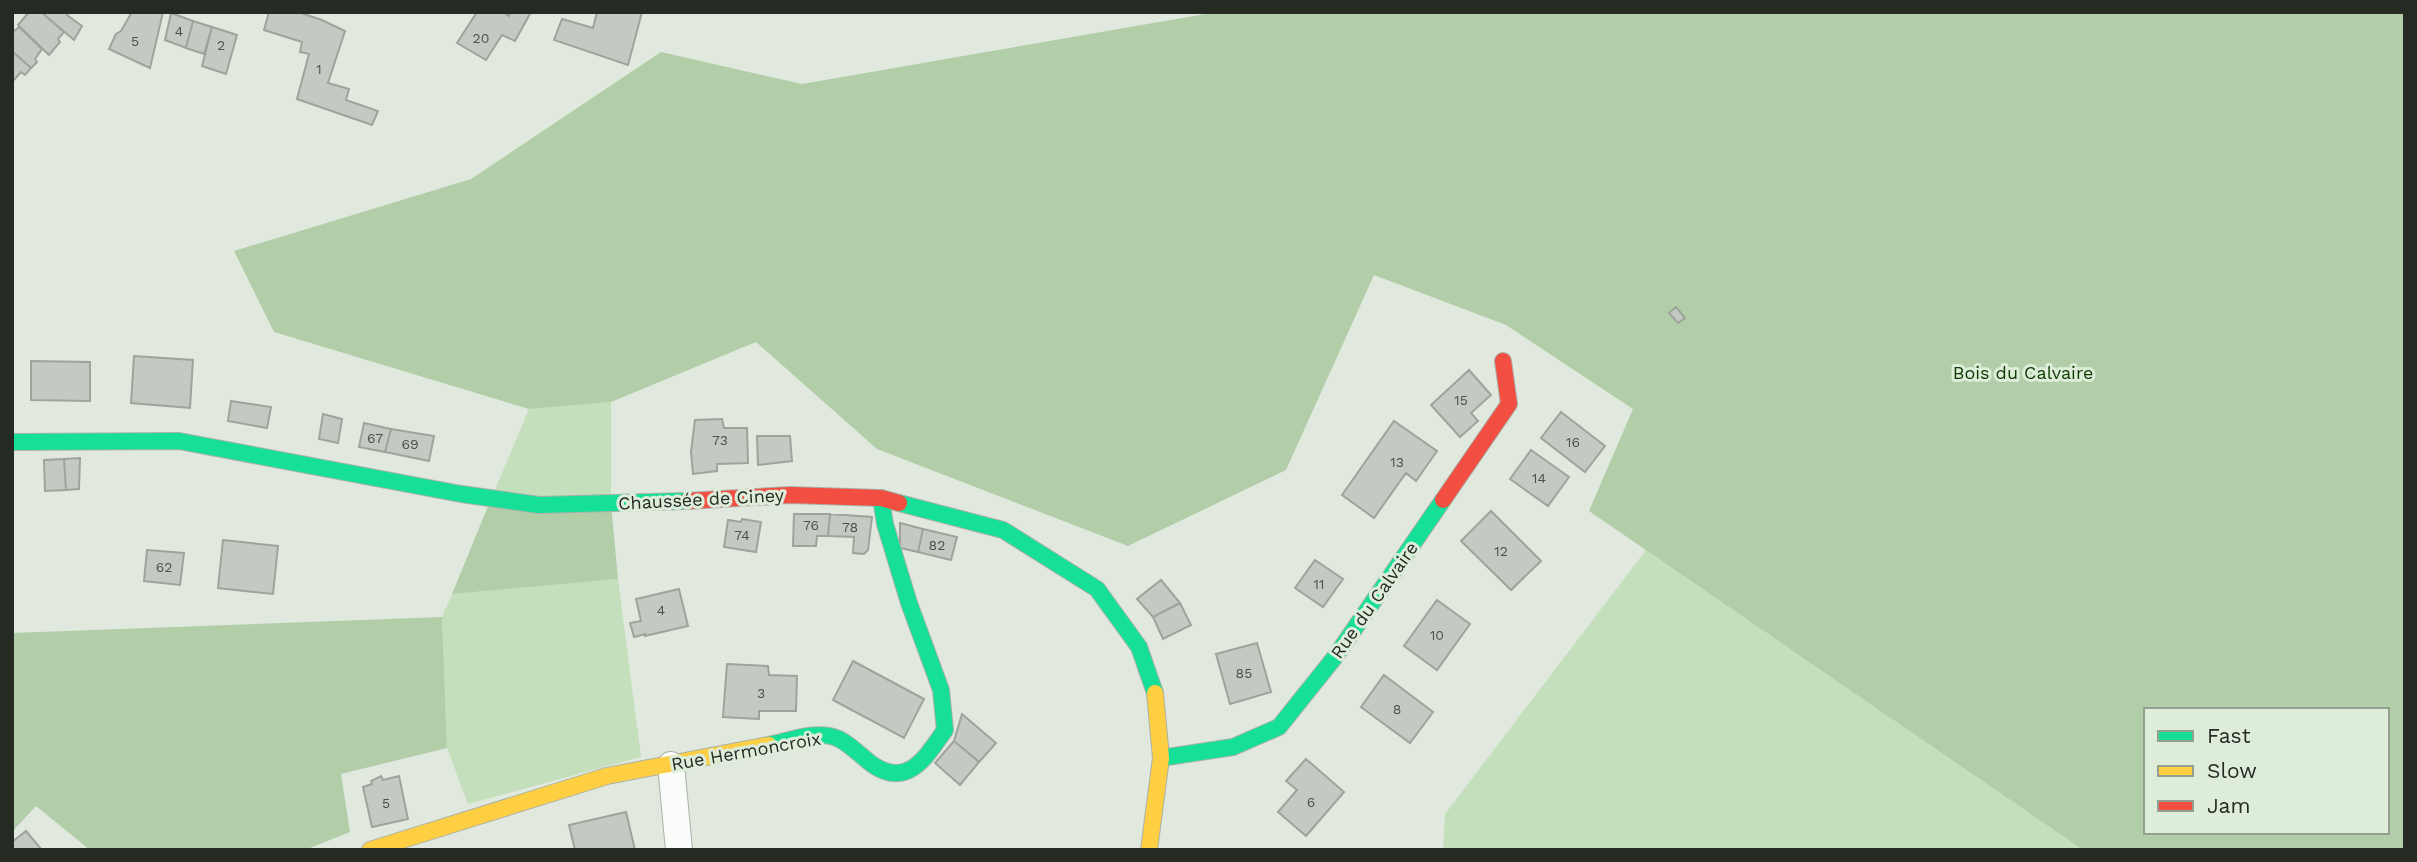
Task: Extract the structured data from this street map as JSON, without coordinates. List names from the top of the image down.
{
  "streets": {
    "street": ["Chaussée de Ciney", "Rue du Calvaire", "Rue Hermoncroix"]
  },
  "crossings": [
    ["Chaussée de Ciney", "Rue du Calvaire"],
    ["Chaussée de Ciney", "Rue Hermoncroix"]
  ],
  "parks": ["Bois du Calvaire"],
  "house_numbers": [
    "4",
    "20",
    "5",
    "2",
    "1",
    "15",
    "67",
    "73",
    "16",
    "69",
    "13",
    "14",
    "76",
    "78",
    "74",
    "82",
    "12",
    "62",
    "11",
    "4",
    "10",
    "85",
    "3",
    "8",
    "6",
    "5"
  ],
  "legend": ["Fast", "Slow", "Jam"]
}
